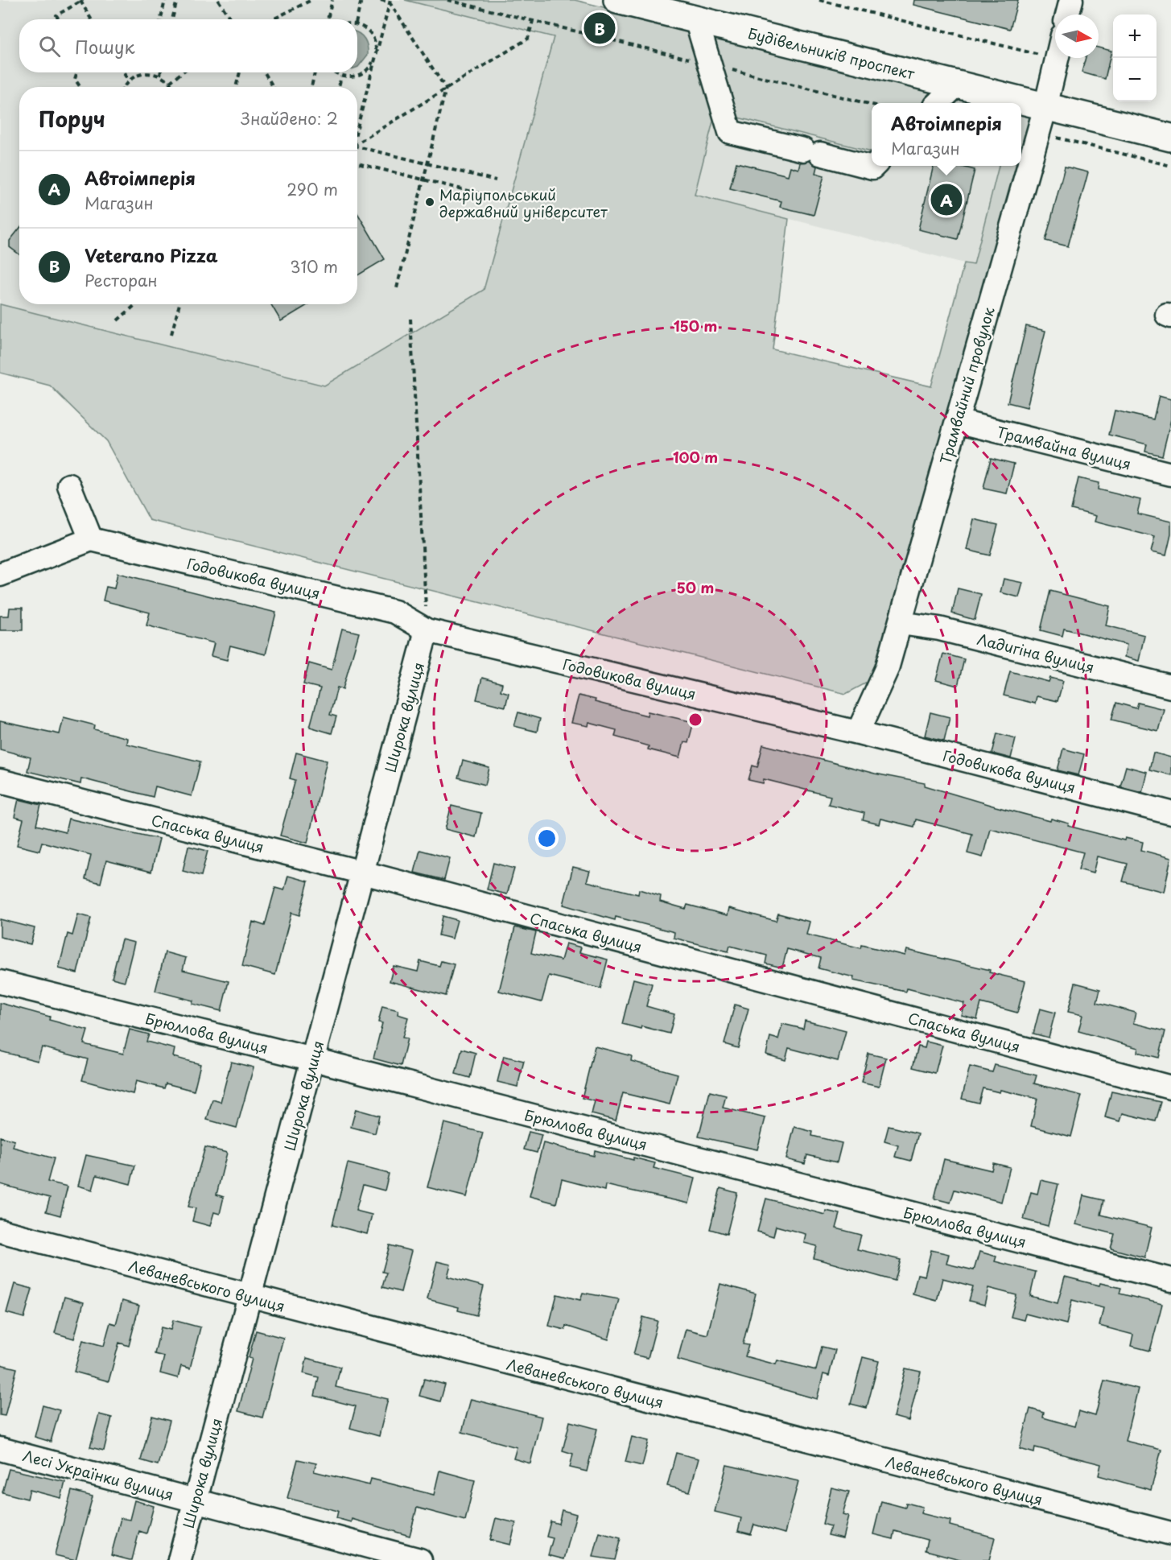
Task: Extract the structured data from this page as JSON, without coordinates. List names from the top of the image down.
{
  "streets": {
    "main road": ["Будівельників проспект"],
    "street": [
      "Трамвайний провулок",
      "Трамвайна вулиця",
      "Годовикова вулиця",
      "Ладигіна вулиця",
      "Широка вулиця",
      "Спаська вулиця",
      "Брюллова вулиця",
      "Леваневського вулиця",
      "Лесі Українки вулиця"
    ]
  },
  "crossings": [
    ["Будівельників проспект", "Трамвайний провулок"],
    ["Трамвайний провулок", "Трамвайна вулиця"],
    ["Трамвайний провулок", "Годовикова вулиця"],
    ["Трамвайний провулок", "Ладигіна вулиця"],
    ["Годовикова вулиця", "Широка вулиця"],
    ["Широка вулиця", "Спаська вулиця"],
    ["Широка вулиця", "Брюллова вулиця"],
    ["Широка вулиця", "Леваневського вулиця"],
    ["Широка вулиця", "Лесі Українки вулиця"]
  ],
  "places": ["Маріупольський державний університет"],
  "north": "right",
  "page": {
    "pins": ["B", "A"],
    "map_buttons": ["+", "−"],
    "search": "Пошук",
    "heading": ["Поруч", "Знайдено: 2"],
    "popup": ["Автоімперія", "Магазин"],
    "list": [
      {
        "mark": "A",
        "name": "Автоімперія",
        "note": "Магазин",
        "value": "290 m"
      },
      {
        "mark": "B",
        "name": "Veterano Pizza",
        "note": "Ресторан",
        "value": "310 m"
      }
    ]
  },
  "rings": ["150 m", "100 m", "50 m"]
}
